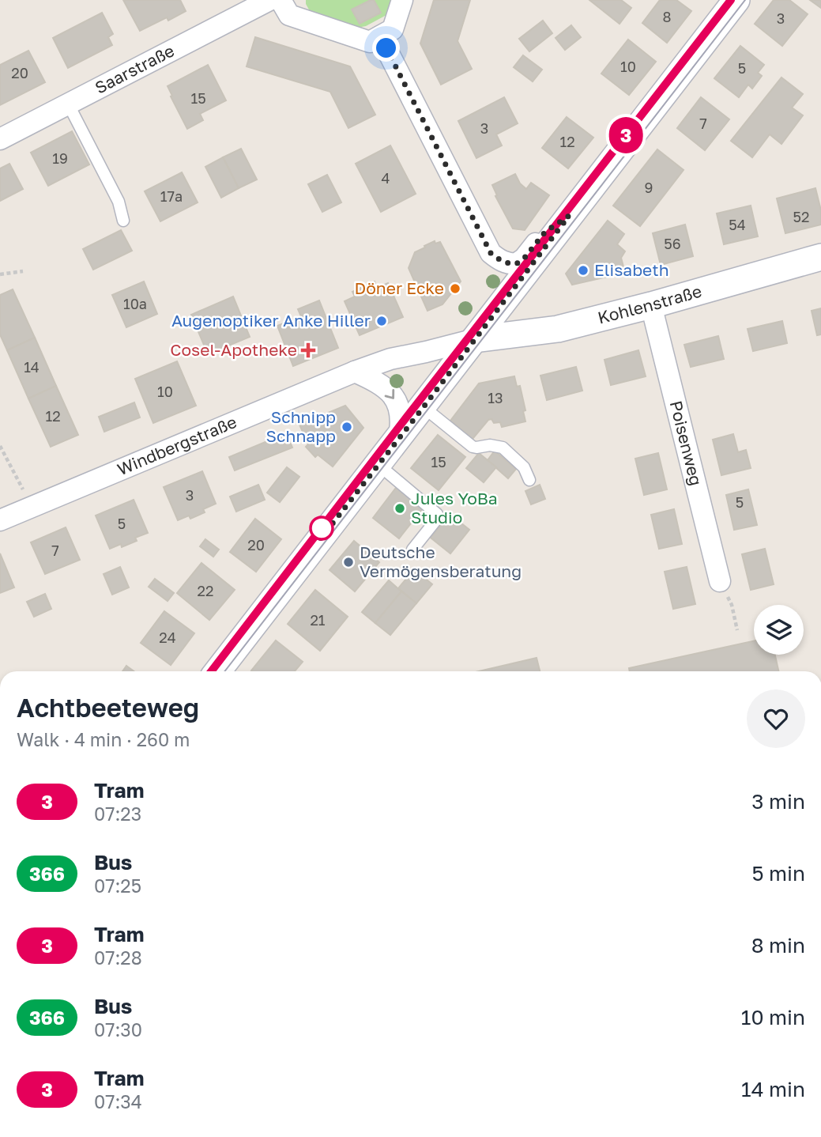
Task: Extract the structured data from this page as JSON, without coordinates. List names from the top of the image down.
{
  "streets": {
    "street": [
      "Saarstraße",
      "Kohlenstraße",
      "Poisenweg",
      "Windbergstraße"
    ]
  },
  "crossings": [
    ["Kohlenstraße", "Poisenweg"],
    ["Kohlenstraße", "Windbergstraße"]
  ],
  "places": {
    "other": [
      "Elisabeth",
      "Döner Ecke",
      "Augenoptiker Anke Hiller",
      "Schnipp Schnapp",
      "Jules YoBa Studio",
      "Deutsche Vermögensberatung"
    ],
    "health": ["Cosel-Apotheke"]
  },
  "lines": ["tram line 3"],
  "house_numbers": [
    "8",
    "3",
    "10",
    "5",
    "20",
    "15",
    "7",
    "3",
    "12",
    "19",
    "4",
    "9",
    "17a",
    "52",
    "54",
    "56",
    "10a",
    "14",
    "10",
    "13",
    "12",
    "15",
    "3",
    "5",
    "5",
    "20",
    "7",
    "22",
    "21",
    "24"
  ],
  "page": {
    "on_map": "3",
    "heading": ["Achtbeeteweg", "Walk · 4 min · 260 m"],
    "list": [
      {
        "mark": "3",
        "name": "Tram",
        "note": "07:23",
        "value": "3 min"
      },
      {
        "mark": "366",
        "name": "Bus",
        "note": "07:25",
        "value": "5 min"
      },
      {
        "mark": "3",
        "name": "Tram",
        "note": "07:28",
        "value": "8 min"
      },
      {
        "mark": "366",
        "name": "Bus",
        "note": "07:30",
        "value": "10 min"
      },
      {
        "mark": "3",
        "name": "Tram",
        "note": "07:34",
        "value": "14 min"
      }
    ]
  }
}
